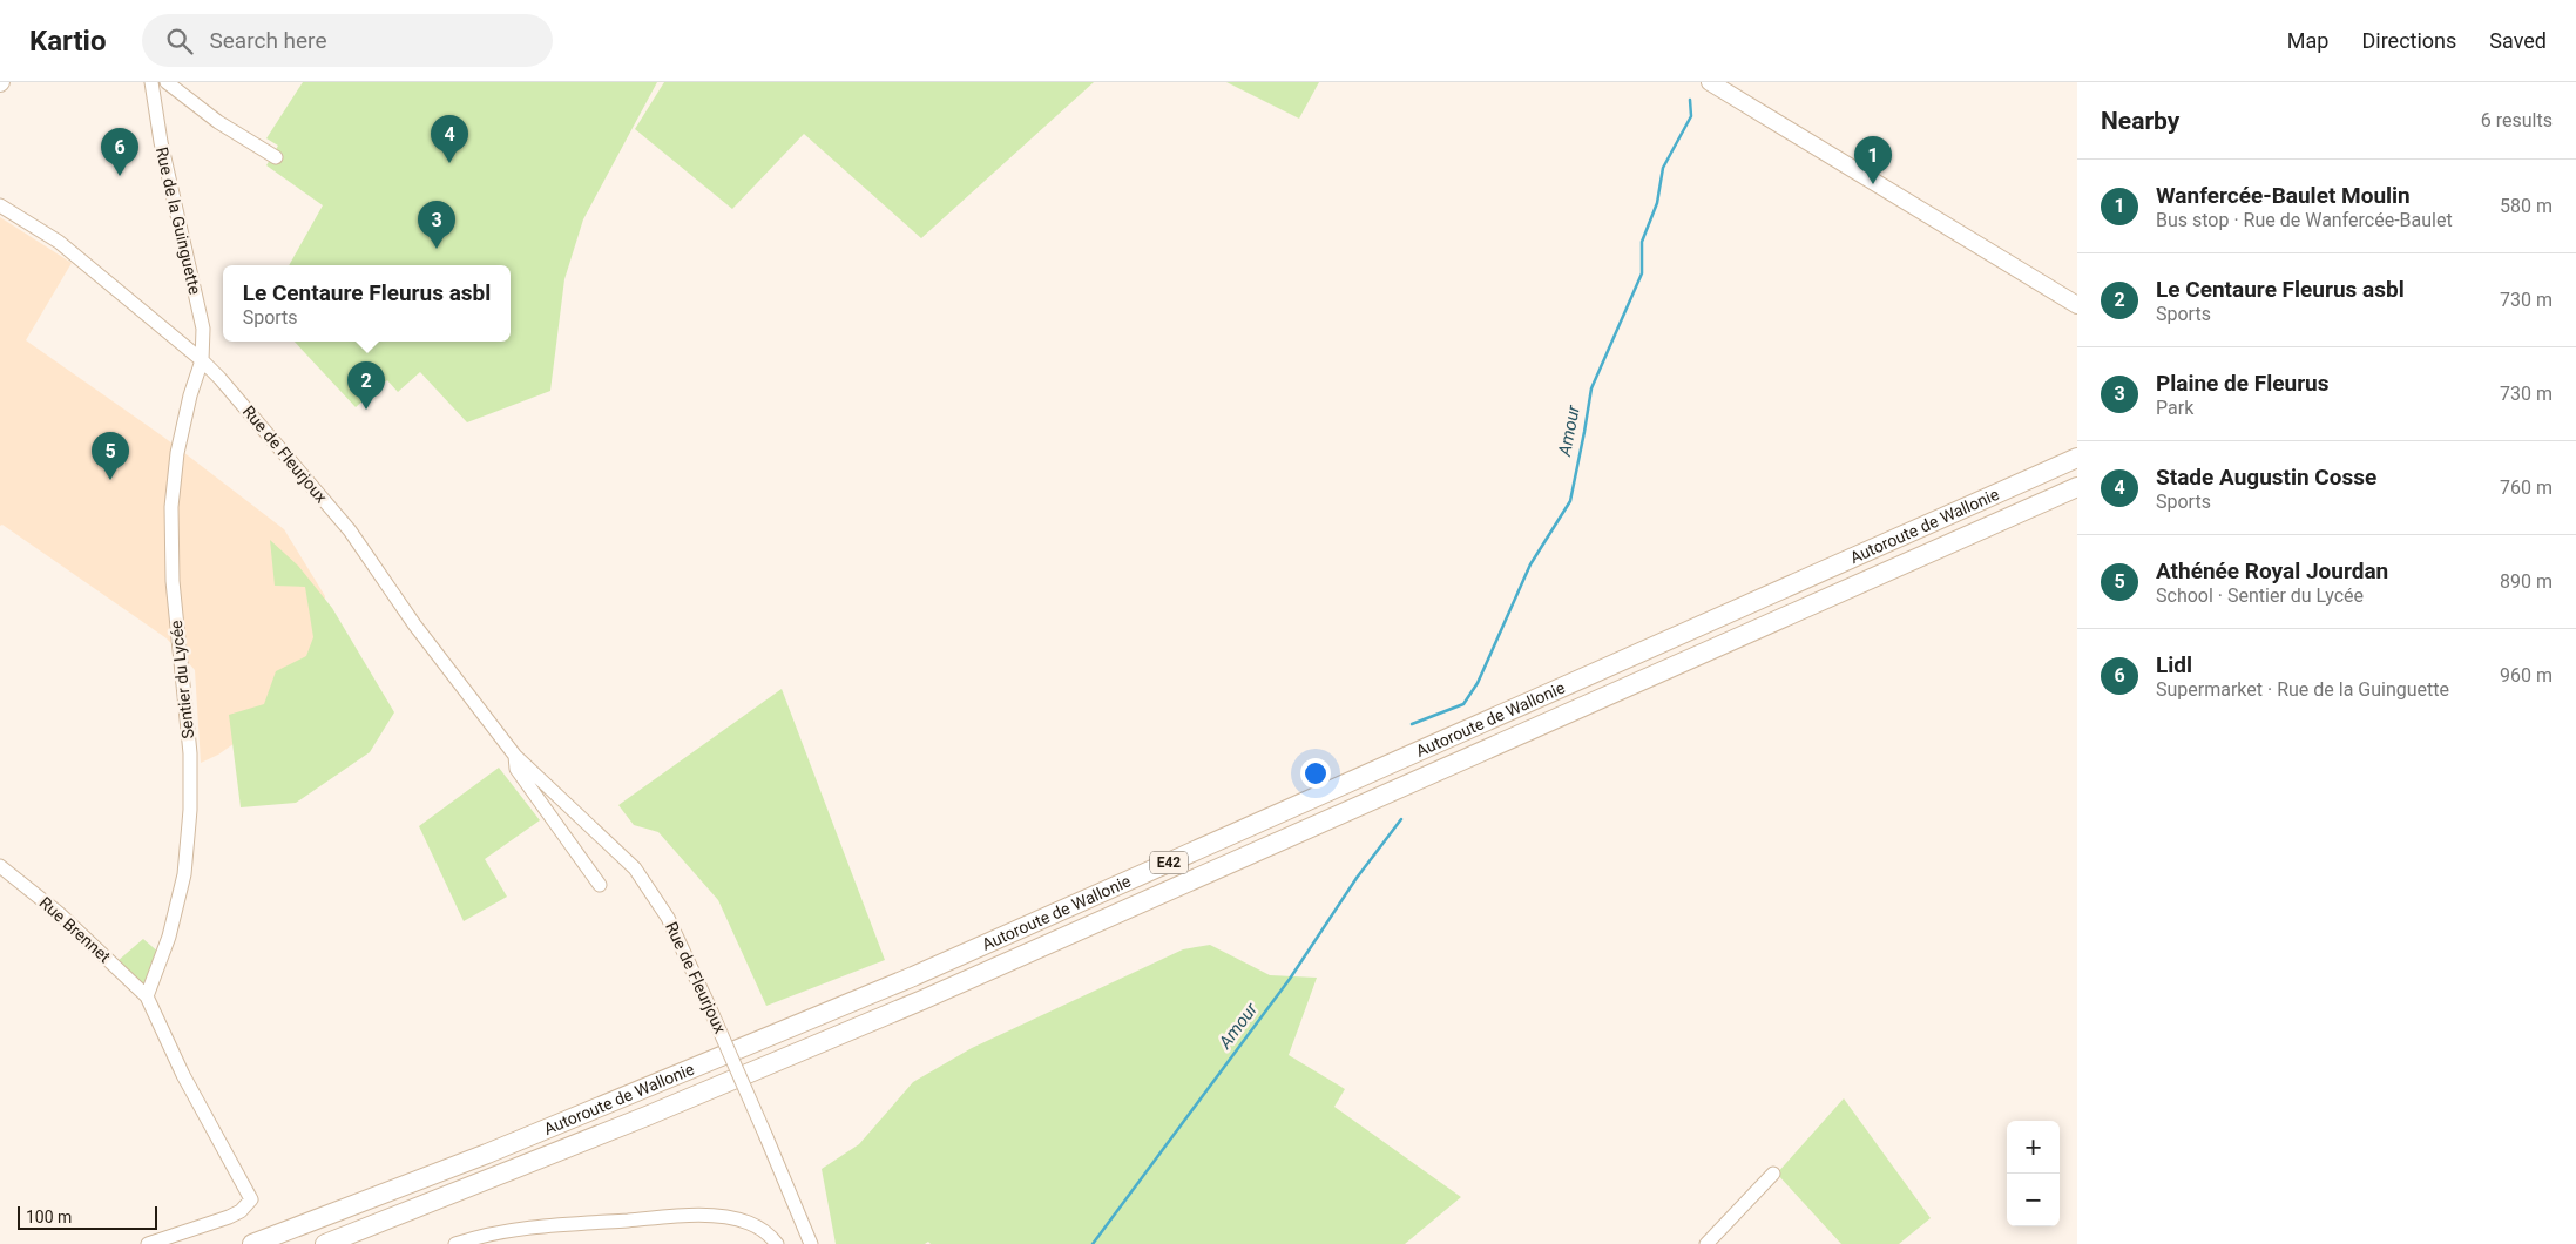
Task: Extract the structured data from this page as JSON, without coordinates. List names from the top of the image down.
{
  "streets": {
    "highway": ["Autoroute de Wallonie", "E42"],
    "street": [
      "Rue de la Guinguette",
      "Rue de Fleurjoux",
      "Sentier du Lycée",
      "Rue Brennet"
    ]
  },
  "crossings": [
    ["Rue de la Guinguette", "Rue de Fleurjoux"],
    ["Rue de la Guinguette", "Sentier du Lycée"],
    ["Rue de Fleurjoux", "Sentier du Lycée"],
    ["Sentier du Lycée", "Rue Brennet"]
  ],
  "water": ["Amour"],
  "scale_bar": "100 m",
  "page": {
    "header": "Kartio",
    "search": "Search here",
    "nav": ["Map", "Directions", "Saved"],
    "heading": ["Nearby", "6 results"],
    "pins": [
      "4",
      "6",
      "1",
      "3",
      "2",
      "5"
    ],
    "list": [
      {
        "mark": "1",
        "name": "Wanfercée-Baulet Moulin",
        "note": "Bus stop · Rue de Wanfercée-Baulet",
        "value": "580 m"
      },
      {
        "mark": "2",
        "name": "Le Centaure Fleurus asbl",
        "note": "Sports",
        "value": "730 m"
      },
      {
        "mark": "3",
        "name": "Plaine de Fleurus",
        "note": "Park",
        "value": "730 m"
      },
      {
        "mark": "4",
        "name": "Stade Augustin Cosse",
        "note": "Sports",
        "value": "760 m"
      },
      {
        "mark": "5",
        "name": "Athénée Royal Jourdan",
        "note": "School · Sentier du Lycée",
        "value": "890 m"
      },
      {
        "mark": "6",
        "name": "Lidl",
        "note": "Supermarket · Rue de la Guinguette",
        "value": "960 m"
      }
    ],
    "popup": ["Le Centaure Fleurus asbl", "Sports"],
    "map_buttons": ["+", "−"],
    "scale": "100 m"
  }
}
